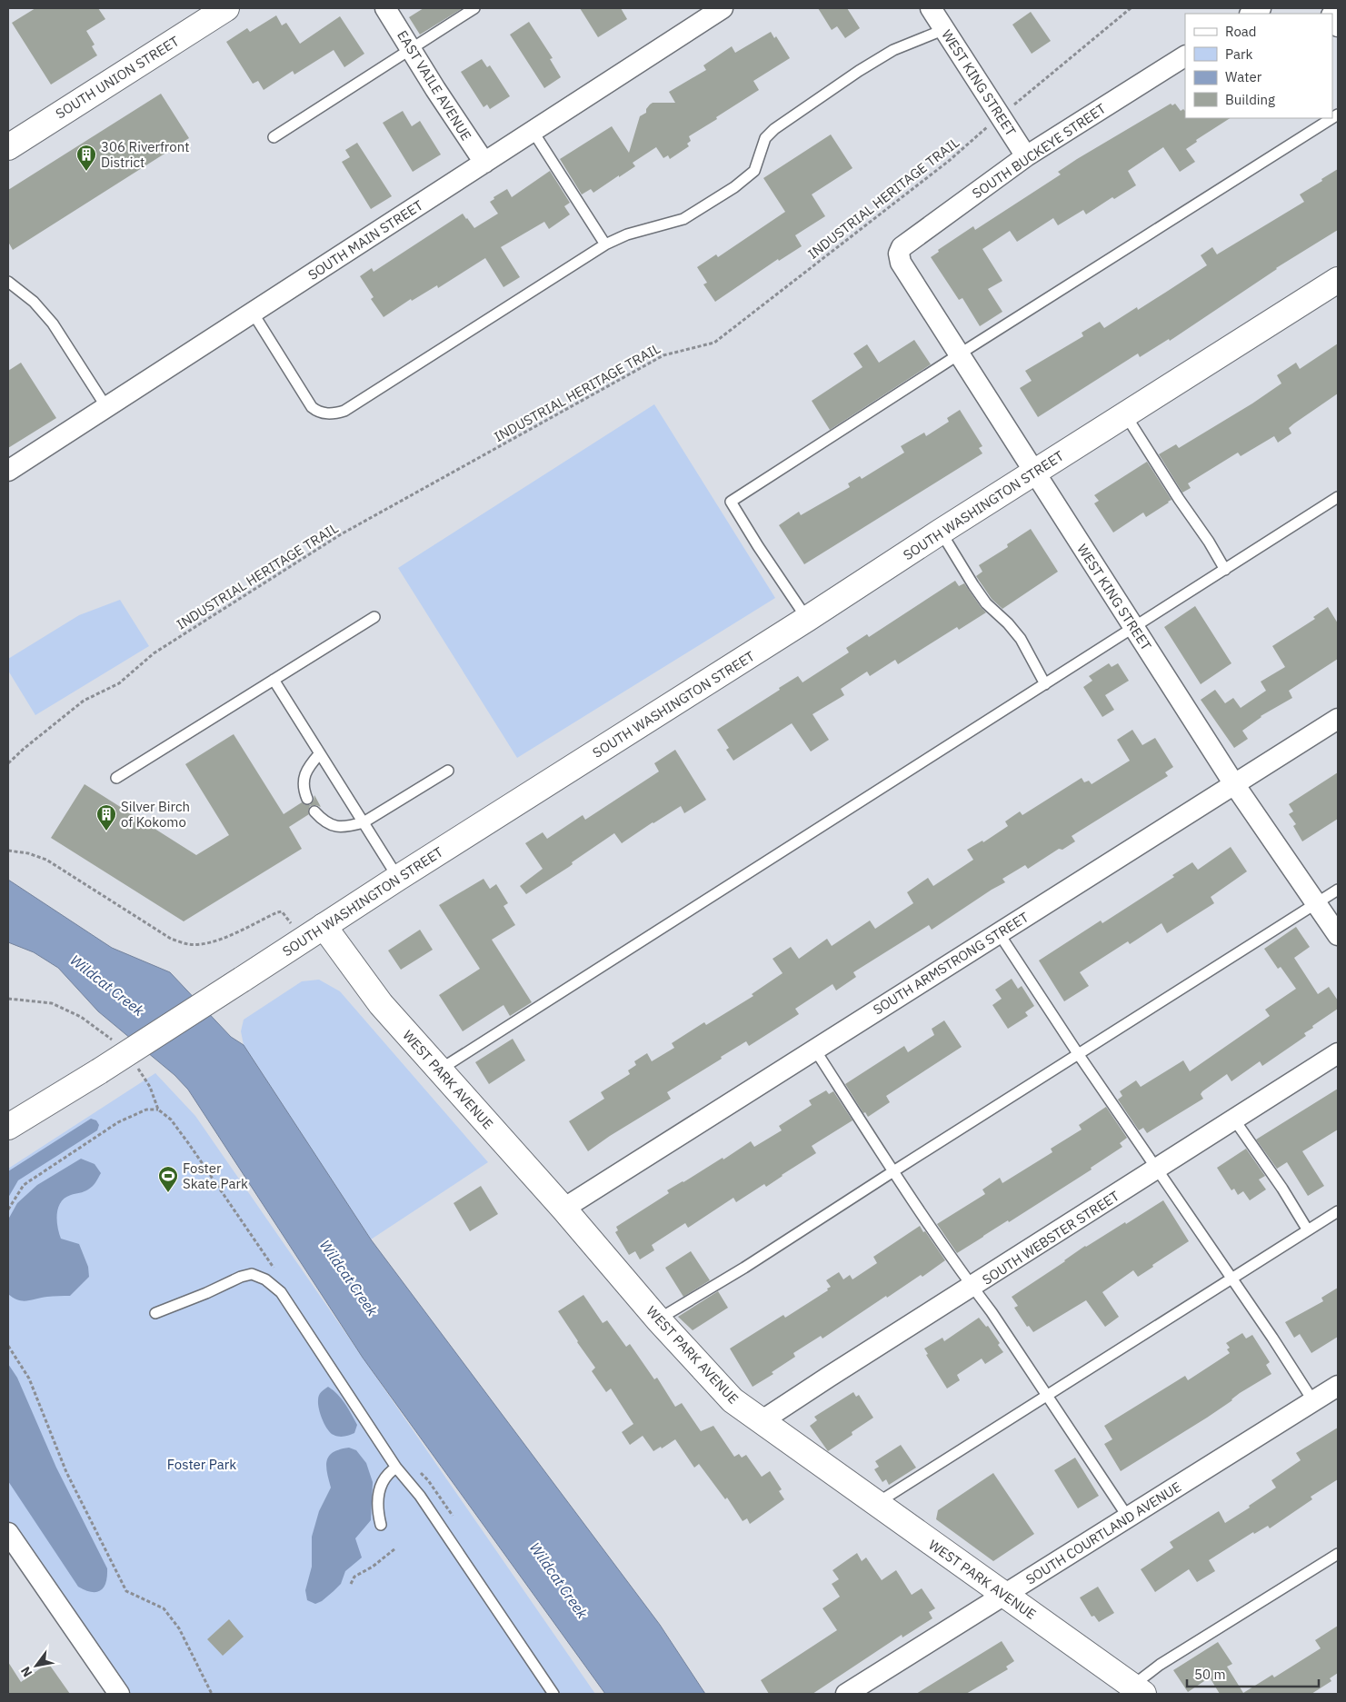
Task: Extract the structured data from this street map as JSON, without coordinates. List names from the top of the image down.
{
  "streets": {
    "main road": ["SOUTH UNION STREET", "SOUTH WASHINGTON STREET", "WEST PARK AVENUE"],
    "street": [
      "WEST KING STREET",
      "EAST VAILE AVENUE",
      "SOUTH BUCKEYE STREET",
      "SOUTH MAIN STREET",
      "SOUTH ARMSTRONG STREET",
      "SOUTH WEBSTER STREET",
      "SOUTH COURTLAND AVENUE"
    ],
    "path": ["INDUSTRIAL HERITAGE TRAIL"]
  },
  "crossings": [
    ["WEST KING STREET", "SOUTH BUCKEYE STREET"],
    ["WEST KING STREET", "INDUSTRIAL HERITAGE TRAIL"],
    ["WEST KING STREET", "SOUTH WASHINGTON STREET"],
    ["WEST KING STREET", "SOUTH ARMSTRONG STREET"],
    ["EAST VAILE AVENUE", "SOUTH MAIN STREET"],
    ["SOUTH WASHINGTON STREET", "WEST PARK AVENUE"],
    ["SOUTH ARMSTRONG STREET", "WEST PARK AVENUE"],
    ["WEST PARK AVENUE", "SOUTH WEBSTER STREET"],
    ["WEST PARK AVENUE", "SOUTH COURTLAND AVENUE"]
  ],
  "water": ["Wildcat Creek"],
  "parks": ["Foster Park"],
  "places": {
    "building": ["306 Riverfront District", "Silver Birch of Kokomo"],
    "sports": ["Foster Skate Park"]
  },
  "legend": [
    "Road",
    "Park",
    "Water",
    "Building"
  ],
  "scale_bar": "50 m",
  "north": "bottom left"
}
